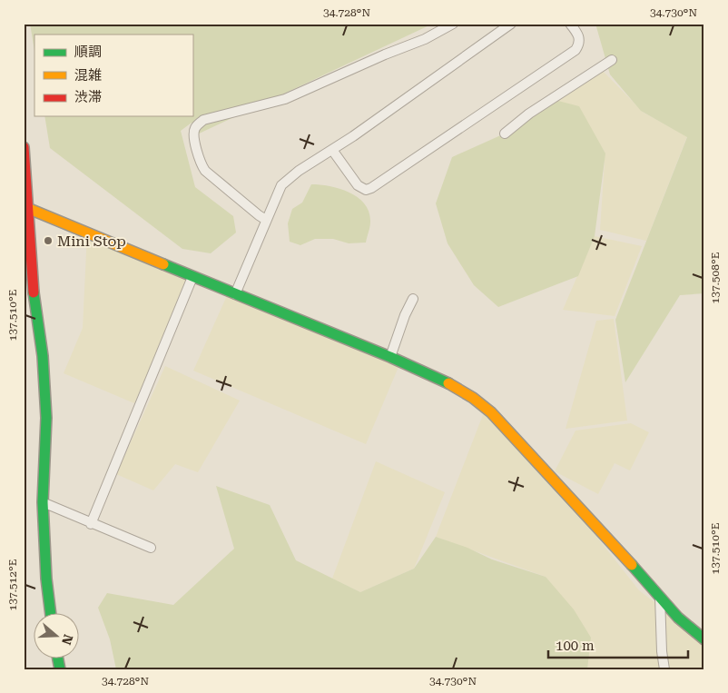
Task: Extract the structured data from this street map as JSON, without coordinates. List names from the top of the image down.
{
  "places": ["Mini Stop"],
  "legend": ["順調", "混雑", "渋滞"],
  "scale_bar": "100 m",
  "north": "right",
  "coordinates": [
    "34.728°N",
    "34.730°N",
    "137.508°E",
    "137.510°E",
    "137.512°E"
  ]
}
